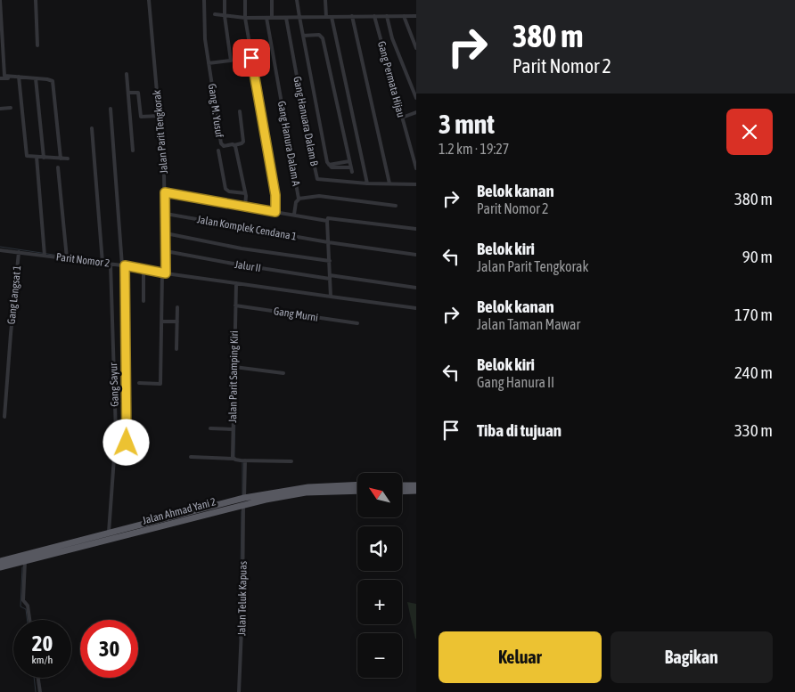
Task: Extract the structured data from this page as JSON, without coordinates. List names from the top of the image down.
{
  "streets": {
    "highway": ["Jalan Ahmad Yani 2"],
    "street": [
      "Gang Permata Hijau",
      "Gang M. Yusuf",
      "Gang Hanuara Dalam B",
      "Jalan Parit Tengkorak",
      "Gang Hanura Dalam A",
      "Jalan Komplek Cendana 1",
      "Parit Nomor 2",
      "Jalur II",
      "Gang Langsat 1",
      "Gang Murni",
      "Jalan Parit Samping Kiri",
      "Gang Sayur",
      "Jalan Teluk Kapuas"
    ]
  },
  "crossings": [
    ["Jalan Parit Tengkorak", "Jalan Komplek Cendana 1"],
    ["Jalan Parit Tengkorak", "Parit Nomor 2"],
    ["Jalan Parit Tengkorak", "Jalur II"],
    ["Parit Nomor 2", "Gang Langsat 1"],
    ["Parit Nomor 2", "Gang Sayur"],
    ["Gang Murni", "Jalan Parit Samping Kiri"],
    ["Gang Sayur", "Jalan Ahmad Yani 2"],
    ["Jalan Ahmad Yani 2", "Jalan Teluk Kapuas"]
  ],
  "north": "top left",
  "page": {
    "turn": ["380 m", "Parit Nomor 2"],
    "heading": ["3 mnt", "1.2 km · 19:27"],
    "list": [
      {
        "name": "Belok kanan",
        "note": "Parit Nomor 2",
        "value": "380 m"
      },
      {
        "name": "Belok kiri",
        "note": "Jalan Parit Tengkorak",
        "value": "90 m"
      },
      {
        "name": "Belok kanan",
        "note": "Jalan Taman Mawar",
        "value": "170 m"
      },
      {
        "name": "Belok kiri",
        "note": "Gang Hanura II",
        "value": "240 m"
      },
      {
        "name": "Tiba di tujuan",
        "value": "330 m"
      }
    ],
    "map_buttons": ["+", "−"],
    "speed": "20 km/h",
    "limit": "30",
    "buttons": ["Keluar", "Bagikan"]
  }
}
